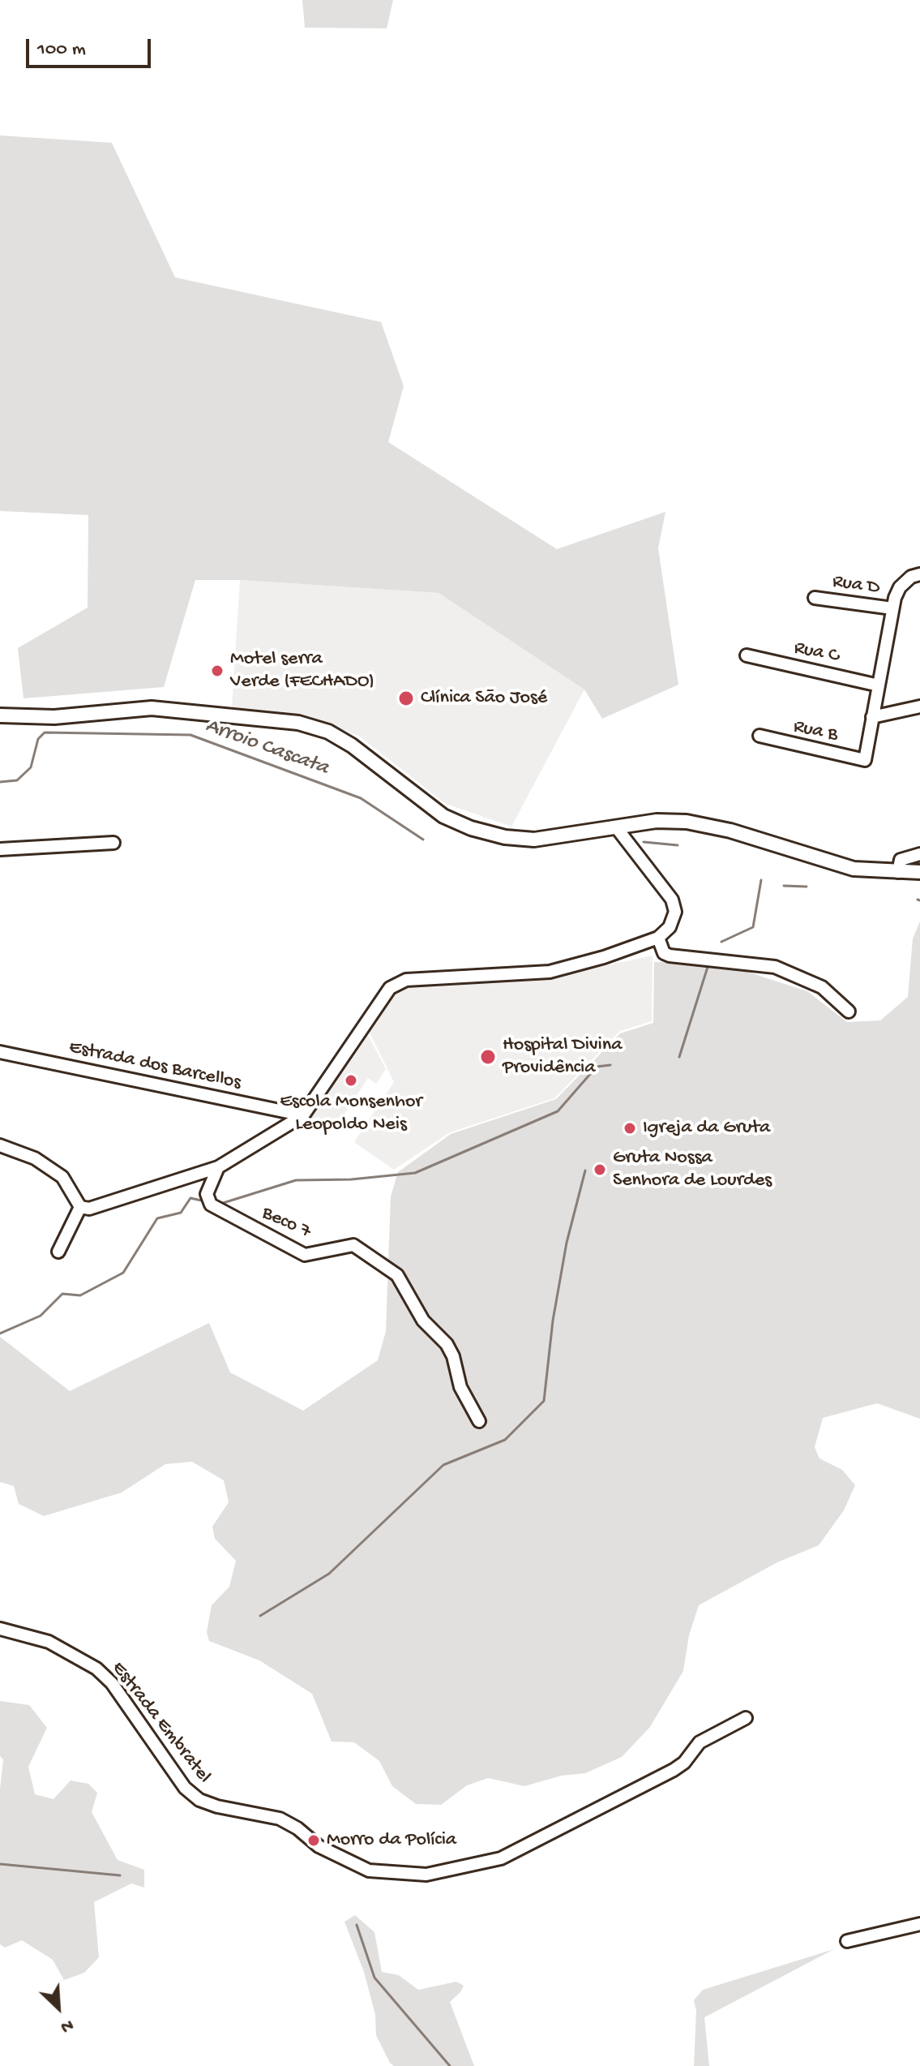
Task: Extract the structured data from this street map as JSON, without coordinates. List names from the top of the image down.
{
  "streets": {
    "street": [
      "Rua D",
      "Rua C",
      "Rua B",
      "Estrada dos Barcellos",
      "Beco 7",
      "Estrada Embratel"
    ]
  },
  "water": ["Arroio Cascata"],
  "places": [
    "Motel serra Verde (FECHADO)",
    "Clínica São José",
    "Hospital Divina Providência",
    "Escola Monsenhor Leopoldo Neis",
    "Igreja da Gruta",
    "Gruta Nossa Senhora de Lourdes",
    "Morro da Polícia"
  ],
  "scale_bar": "100 m",
  "north": "bottom right"
}
